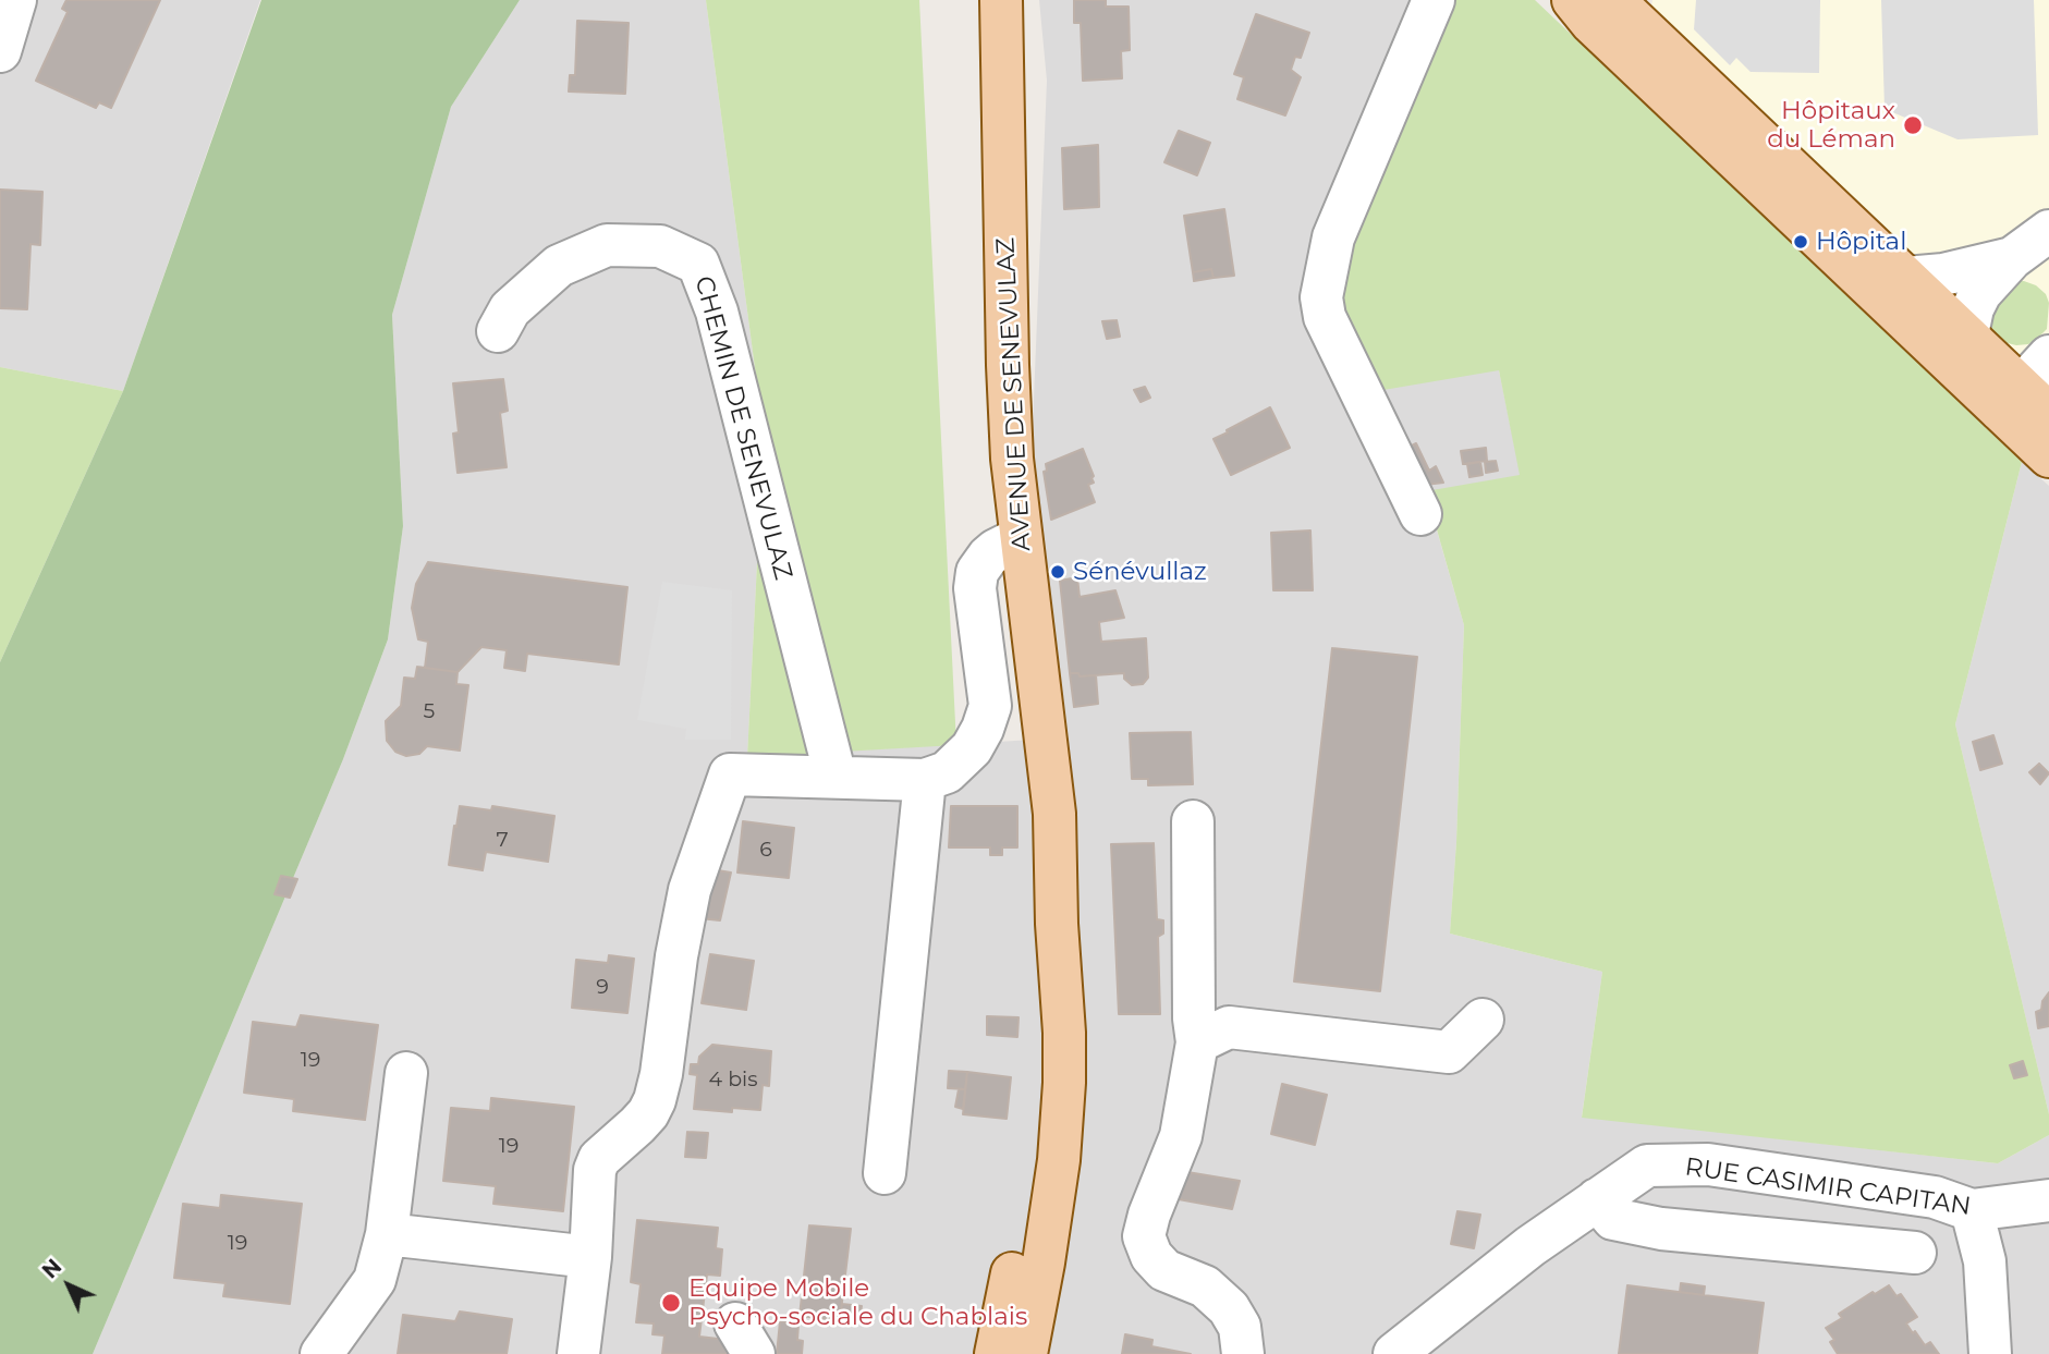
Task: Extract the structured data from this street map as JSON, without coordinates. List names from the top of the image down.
{
  "streets": {
    "main road": ["AVENUE DE SENEVULAZ"],
    "street": ["CHEMIN DE SENEVULAZ", "RUE CASIMIR CAPITAN"]
  },
  "places": [
    "Hôpitaux du Léman",
    "Hôpital",
    "Sénévullaz",
    "Equipe Mobile Psycho-sociale du Chablais"
  ],
  "house_numbers": [
    "5",
    "7",
    "6",
    "9",
    "19",
    "4 bis",
    "19",
    "19"
  ],
  "north": "top left"
}
